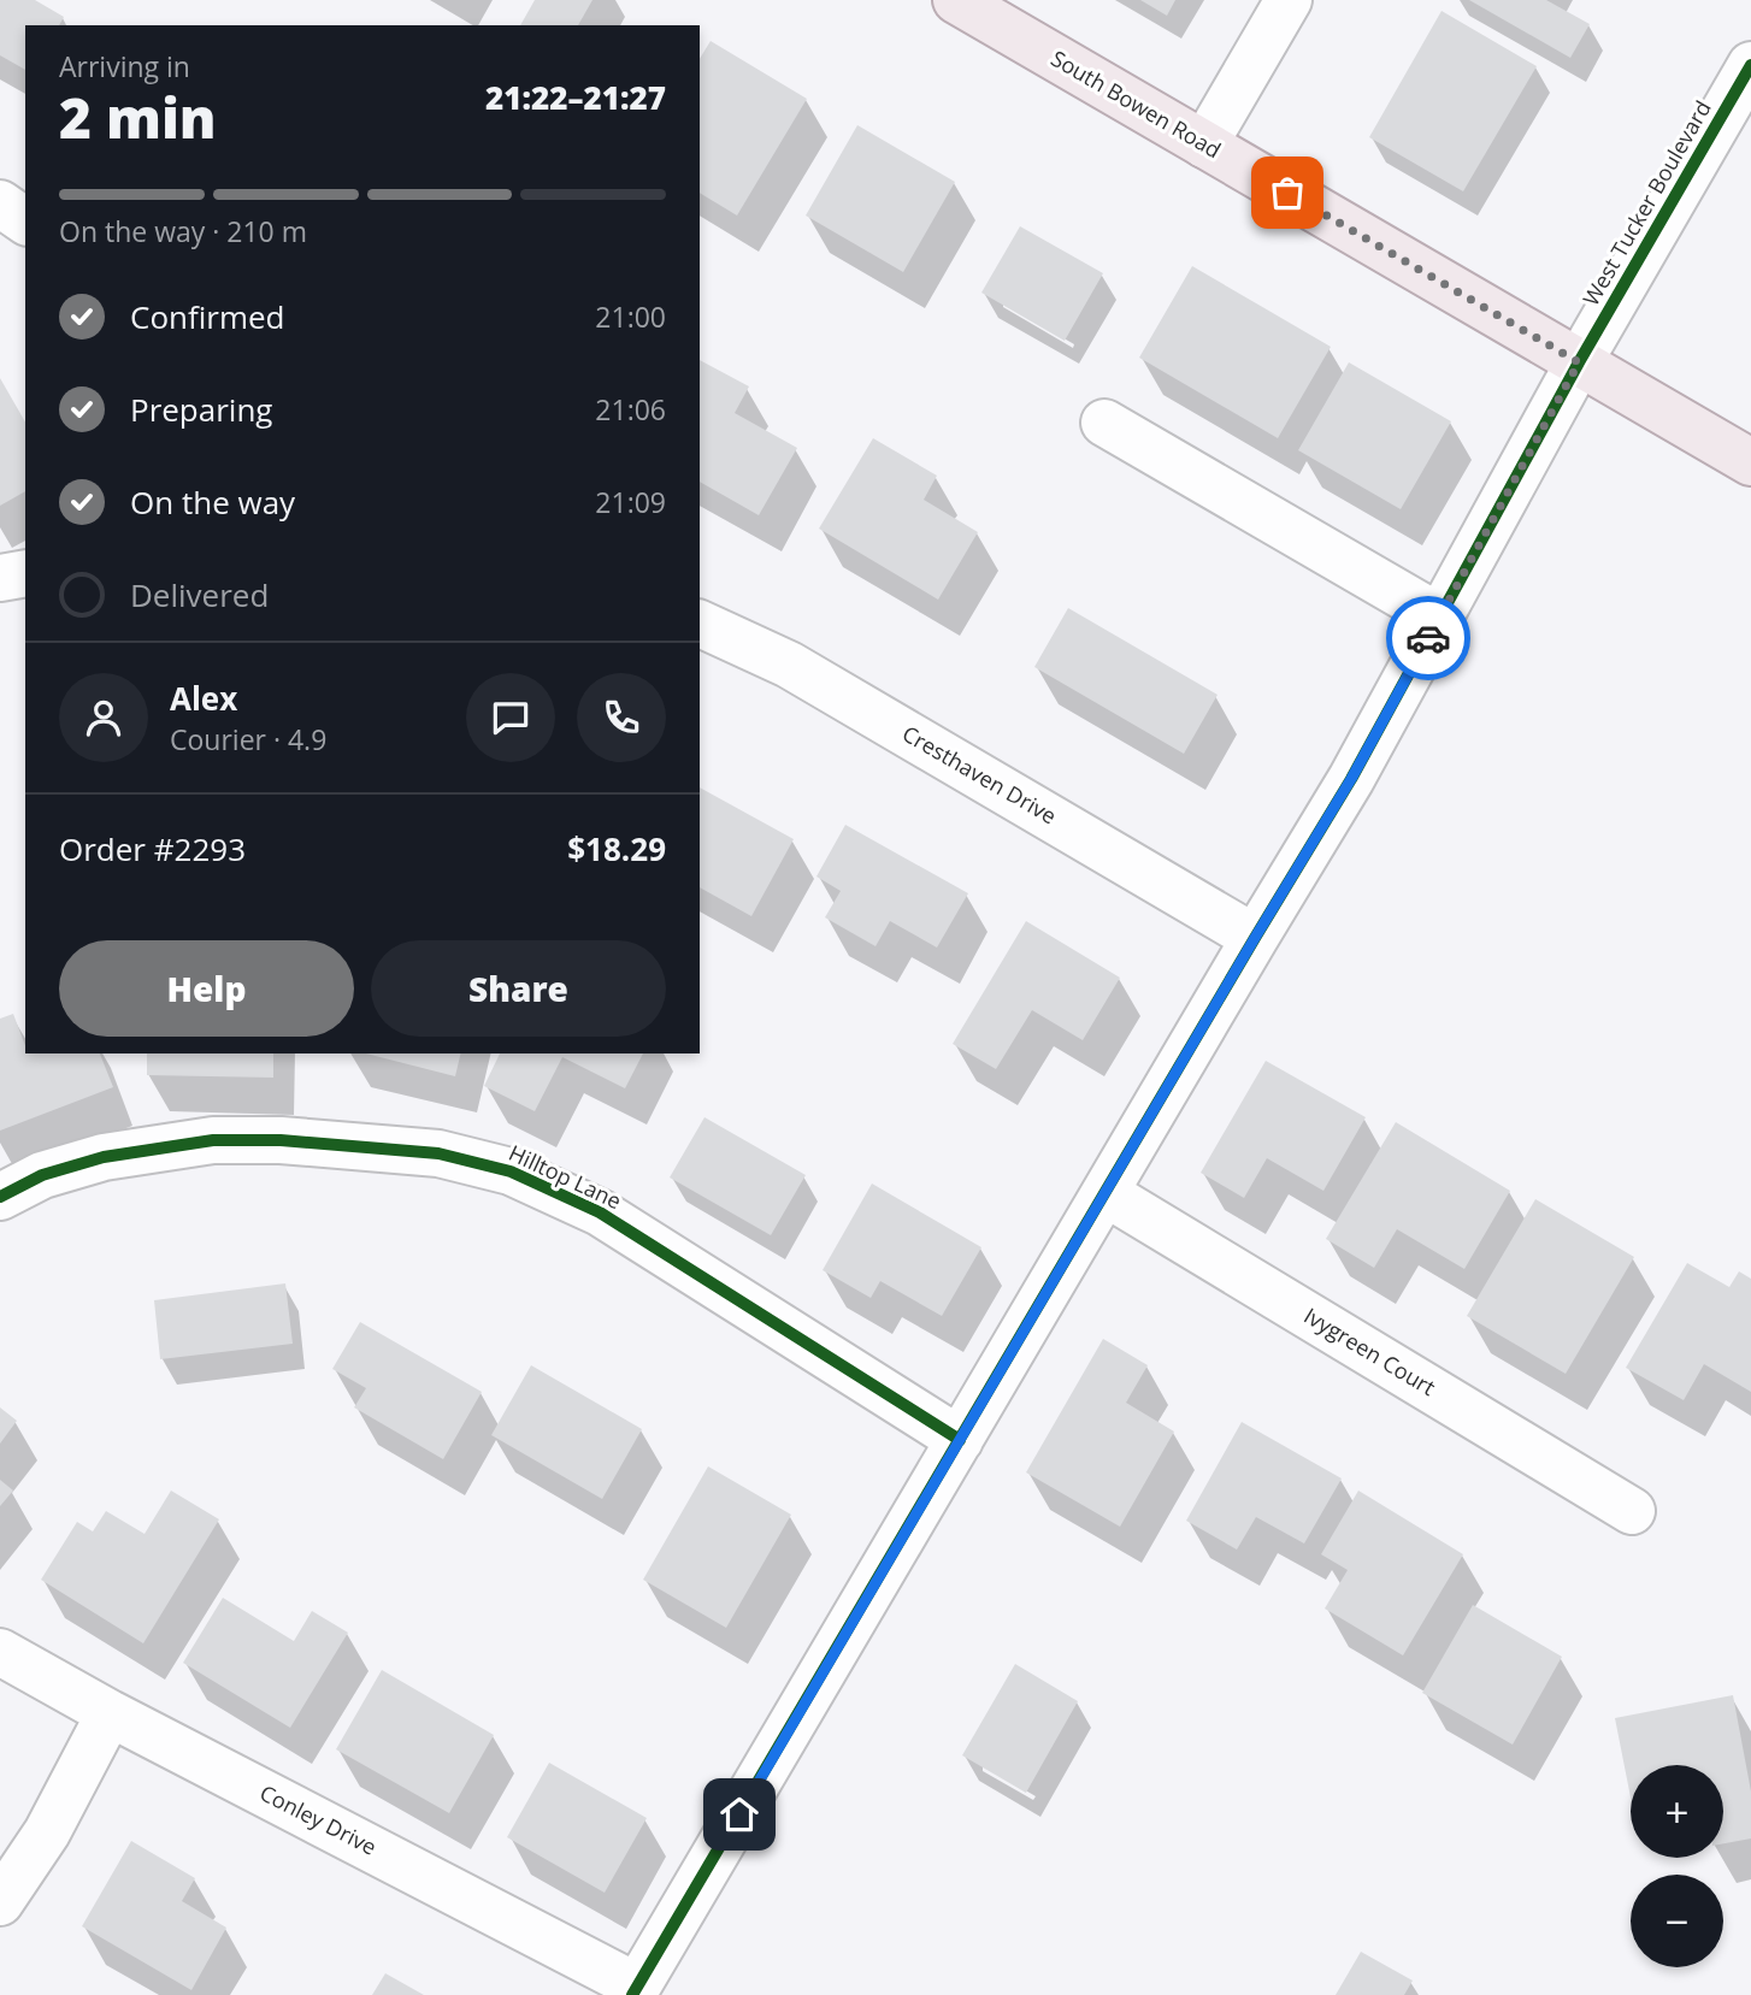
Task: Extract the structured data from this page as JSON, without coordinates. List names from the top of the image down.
{
  "streets": {
    "main road": ["South Bowen Road"],
    "street": [
      "West Tucker Boulevard",
      "Cresthaven Drive",
      "Hilltop Lane",
      "Ivygreen Court",
      "Conley Drive"
    ]
  },
  "crossings": [
    ["South Bowen Road", "West Tucker Boulevard"],
    ["West Tucker Boulevard", "Cresthaven Drive"],
    ["West Tucker Boulevard", "Hilltop Lane"],
    ["West Tucker Boulevard", "Ivygreen Court"],
    ["West Tucker Boulevard", "Conley Drive"]
  ],
  "page": {
    "heading": ["2 min", "Arriving in", "21:22–21:27"],
    "panel": [
      "Alex",
      "Courier · 4.9",
      "Order #2293",
      "$18.29"
    ],
    "bar": "On the way · 210 m",
    "list": [
      ["Confirmed", "21:00"],
      ["Preparing", "21:06"],
      ["On the way", "21:09"],
      "Delivered"
    ],
    "buttons": ["Help", "Share"],
    "map_buttons": ["+", "−"]
  }
}
